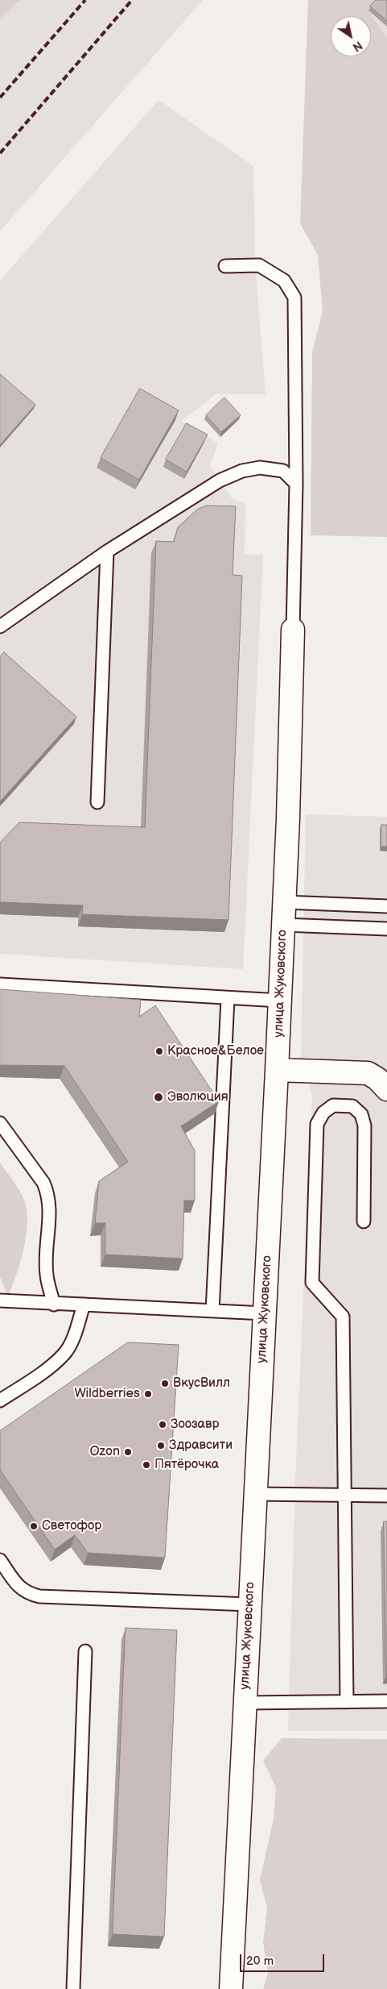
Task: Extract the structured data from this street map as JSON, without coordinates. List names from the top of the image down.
{
  "streets": {
    "street": ["улица Жуковского"]
  },
  "places": [
    "Красное&Белое",
    "Эволюция",
    "ВкусВилл",
    "Wildberries",
    "Зоозавр",
    "Здравсити",
    "Ozon",
    "Пятёрочка",
    "Светофор"
  ],
  "scale_bar": "20 m",
  "north": "bottom right"
}
